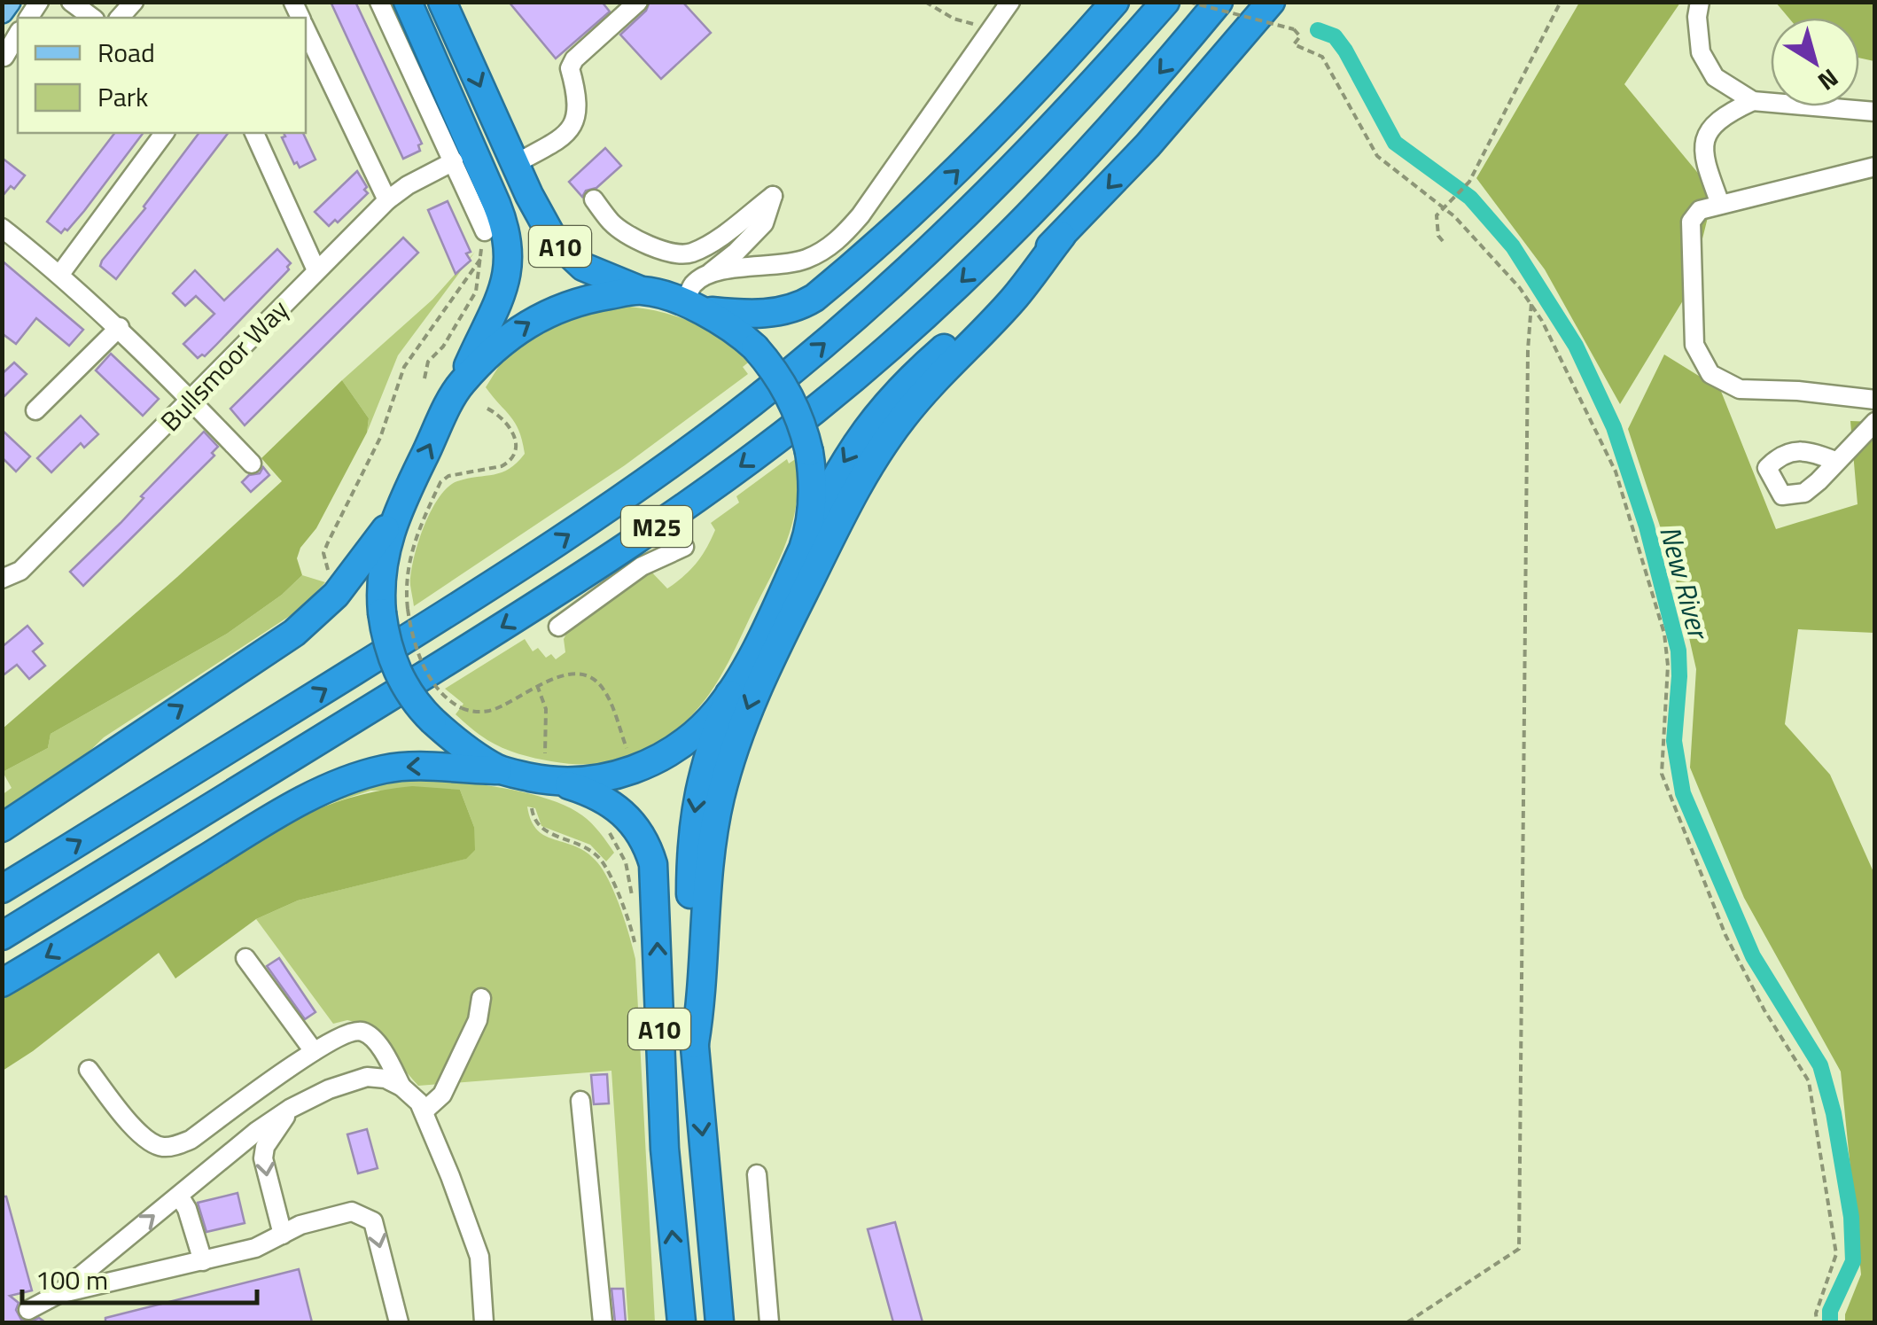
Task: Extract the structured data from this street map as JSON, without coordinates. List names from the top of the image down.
{
  "streets": {
    "highway": ["A10", "M25"],
    "street": ["Bullsmoor Way"]
  },
  "water": ["New River"],
  "legend": ["Road", "Park"],
  "scale_bar": "100 m",
  "north": "bottom right"
}
